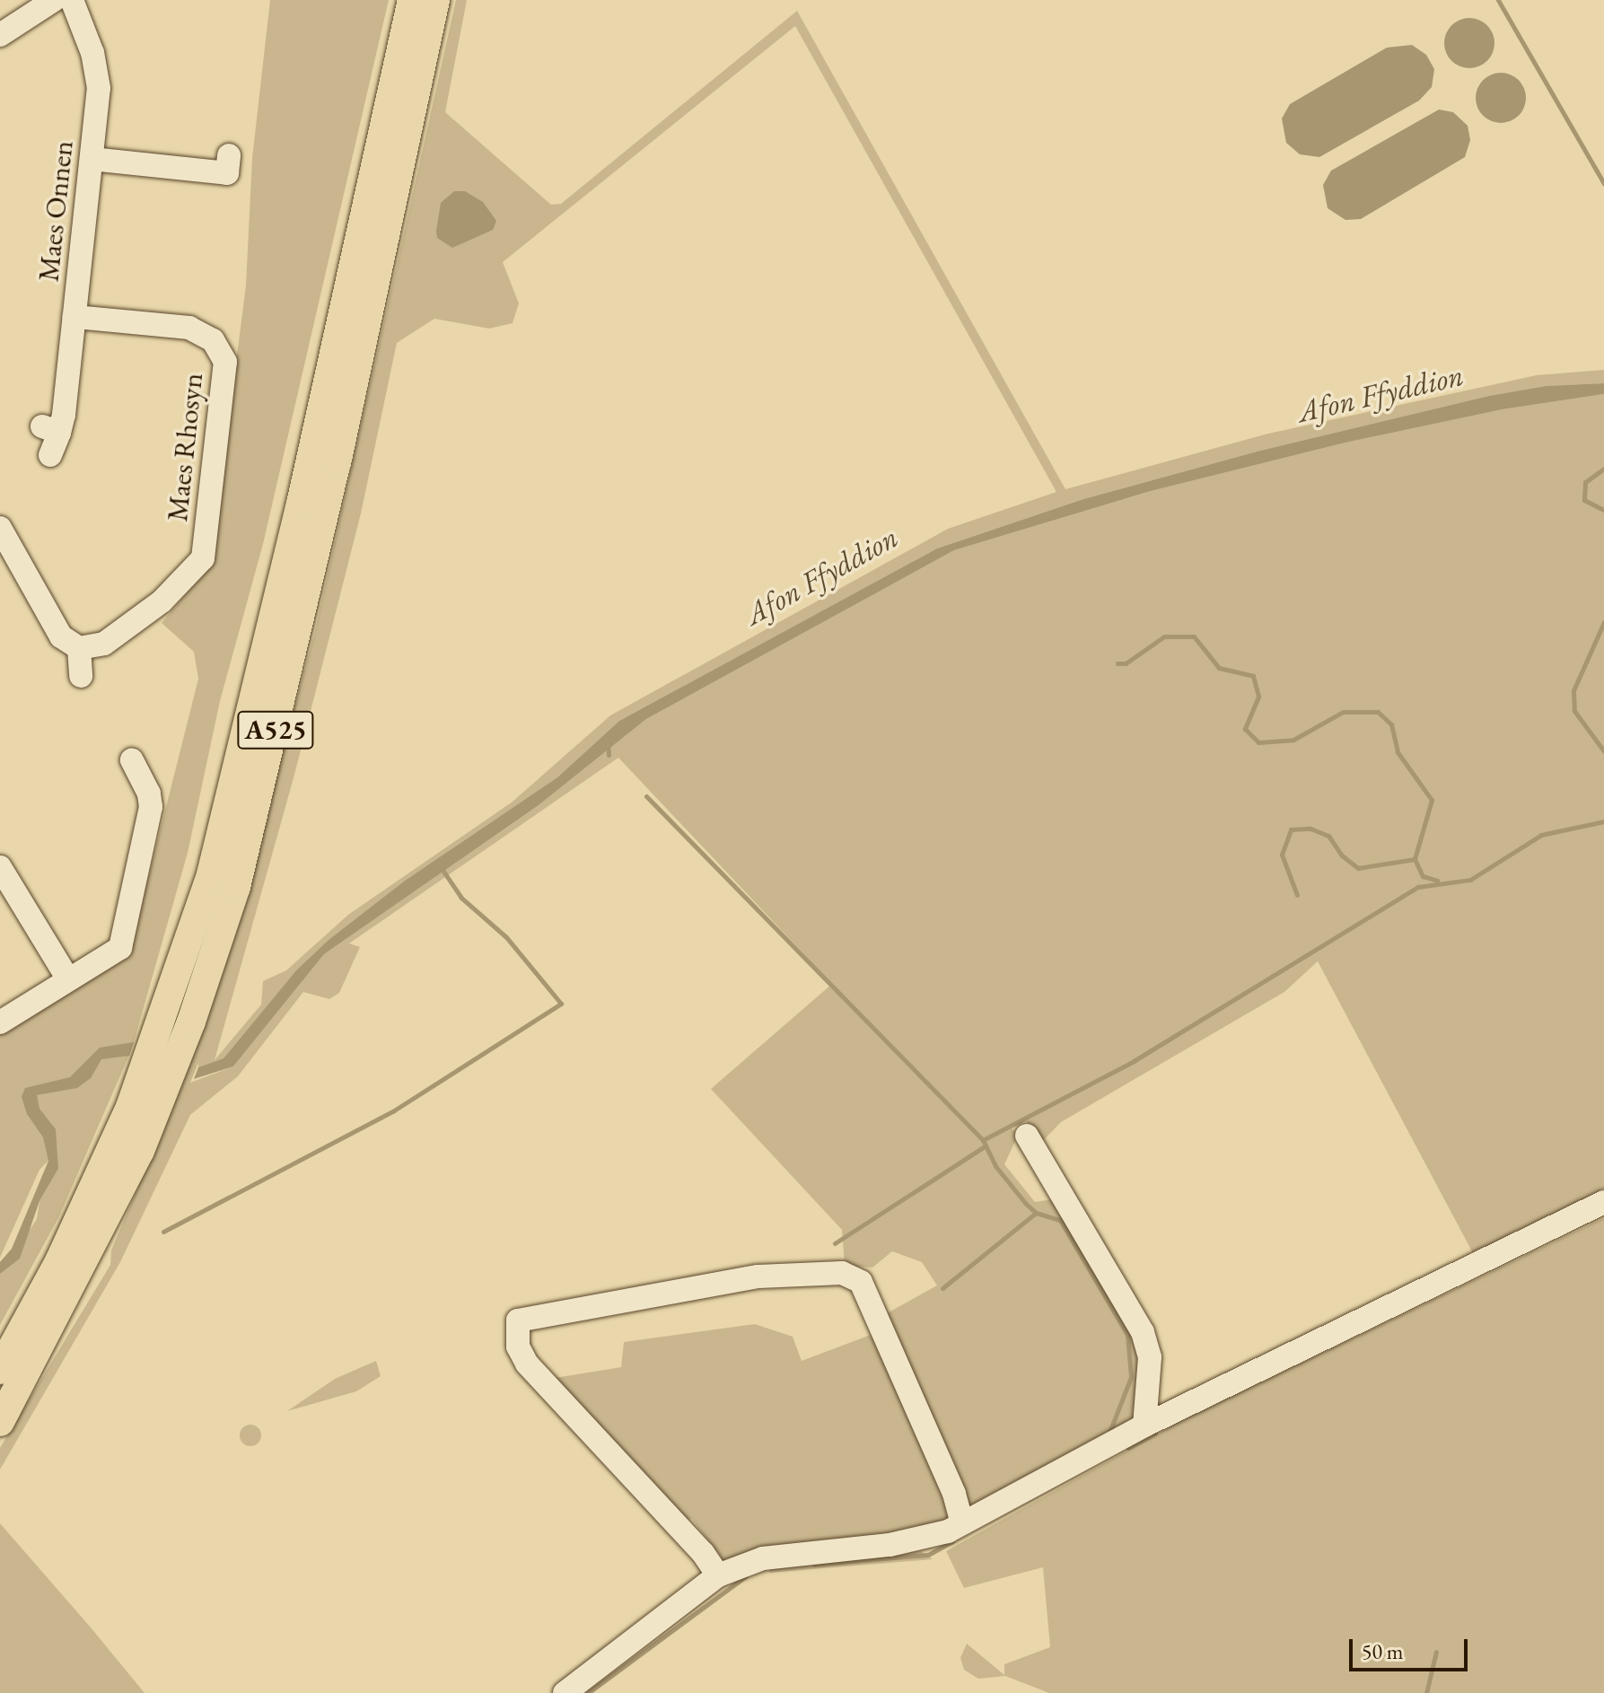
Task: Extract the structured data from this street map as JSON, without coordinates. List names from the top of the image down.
{
  "streets": {
    "main road": ["A525"],
    "street": ["Maes Onnen", "Maes Rhosyn"]
  },
  "crossings": [
    ["Maes Onnen", "Maes Rhosyn"]
  ],
  "water": ["Afon Ffyddion"],
  "scale_bar": "50 m"
}
